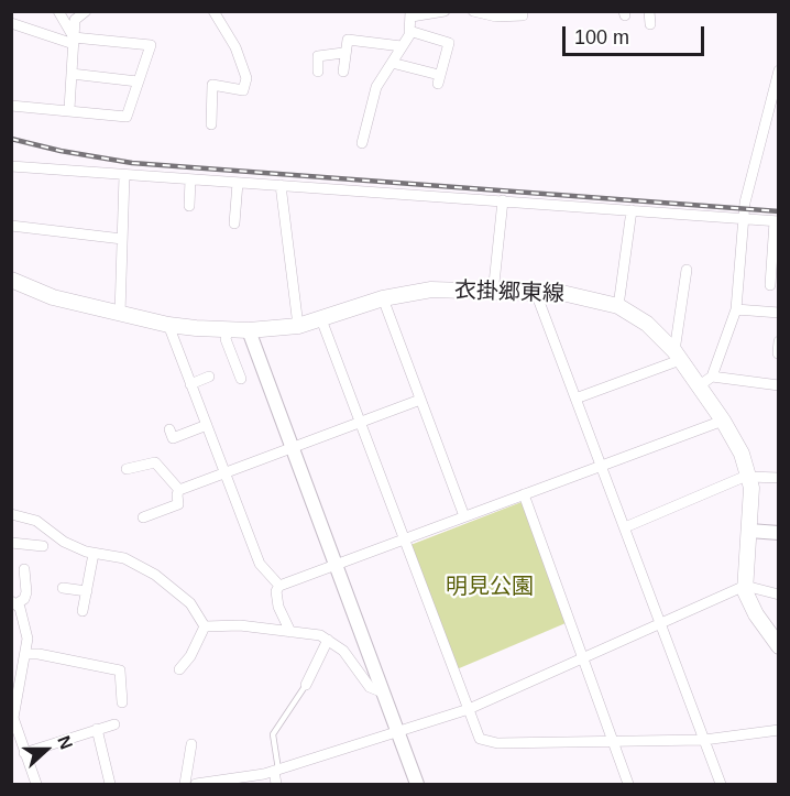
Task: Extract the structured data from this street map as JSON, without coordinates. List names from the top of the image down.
{
  "streets": {
    "main road": ["衣掛郷東線"]
  },
  "parks": ["明見公園"],
  "scale_bar": "100 m",
  "north": "right"
}
